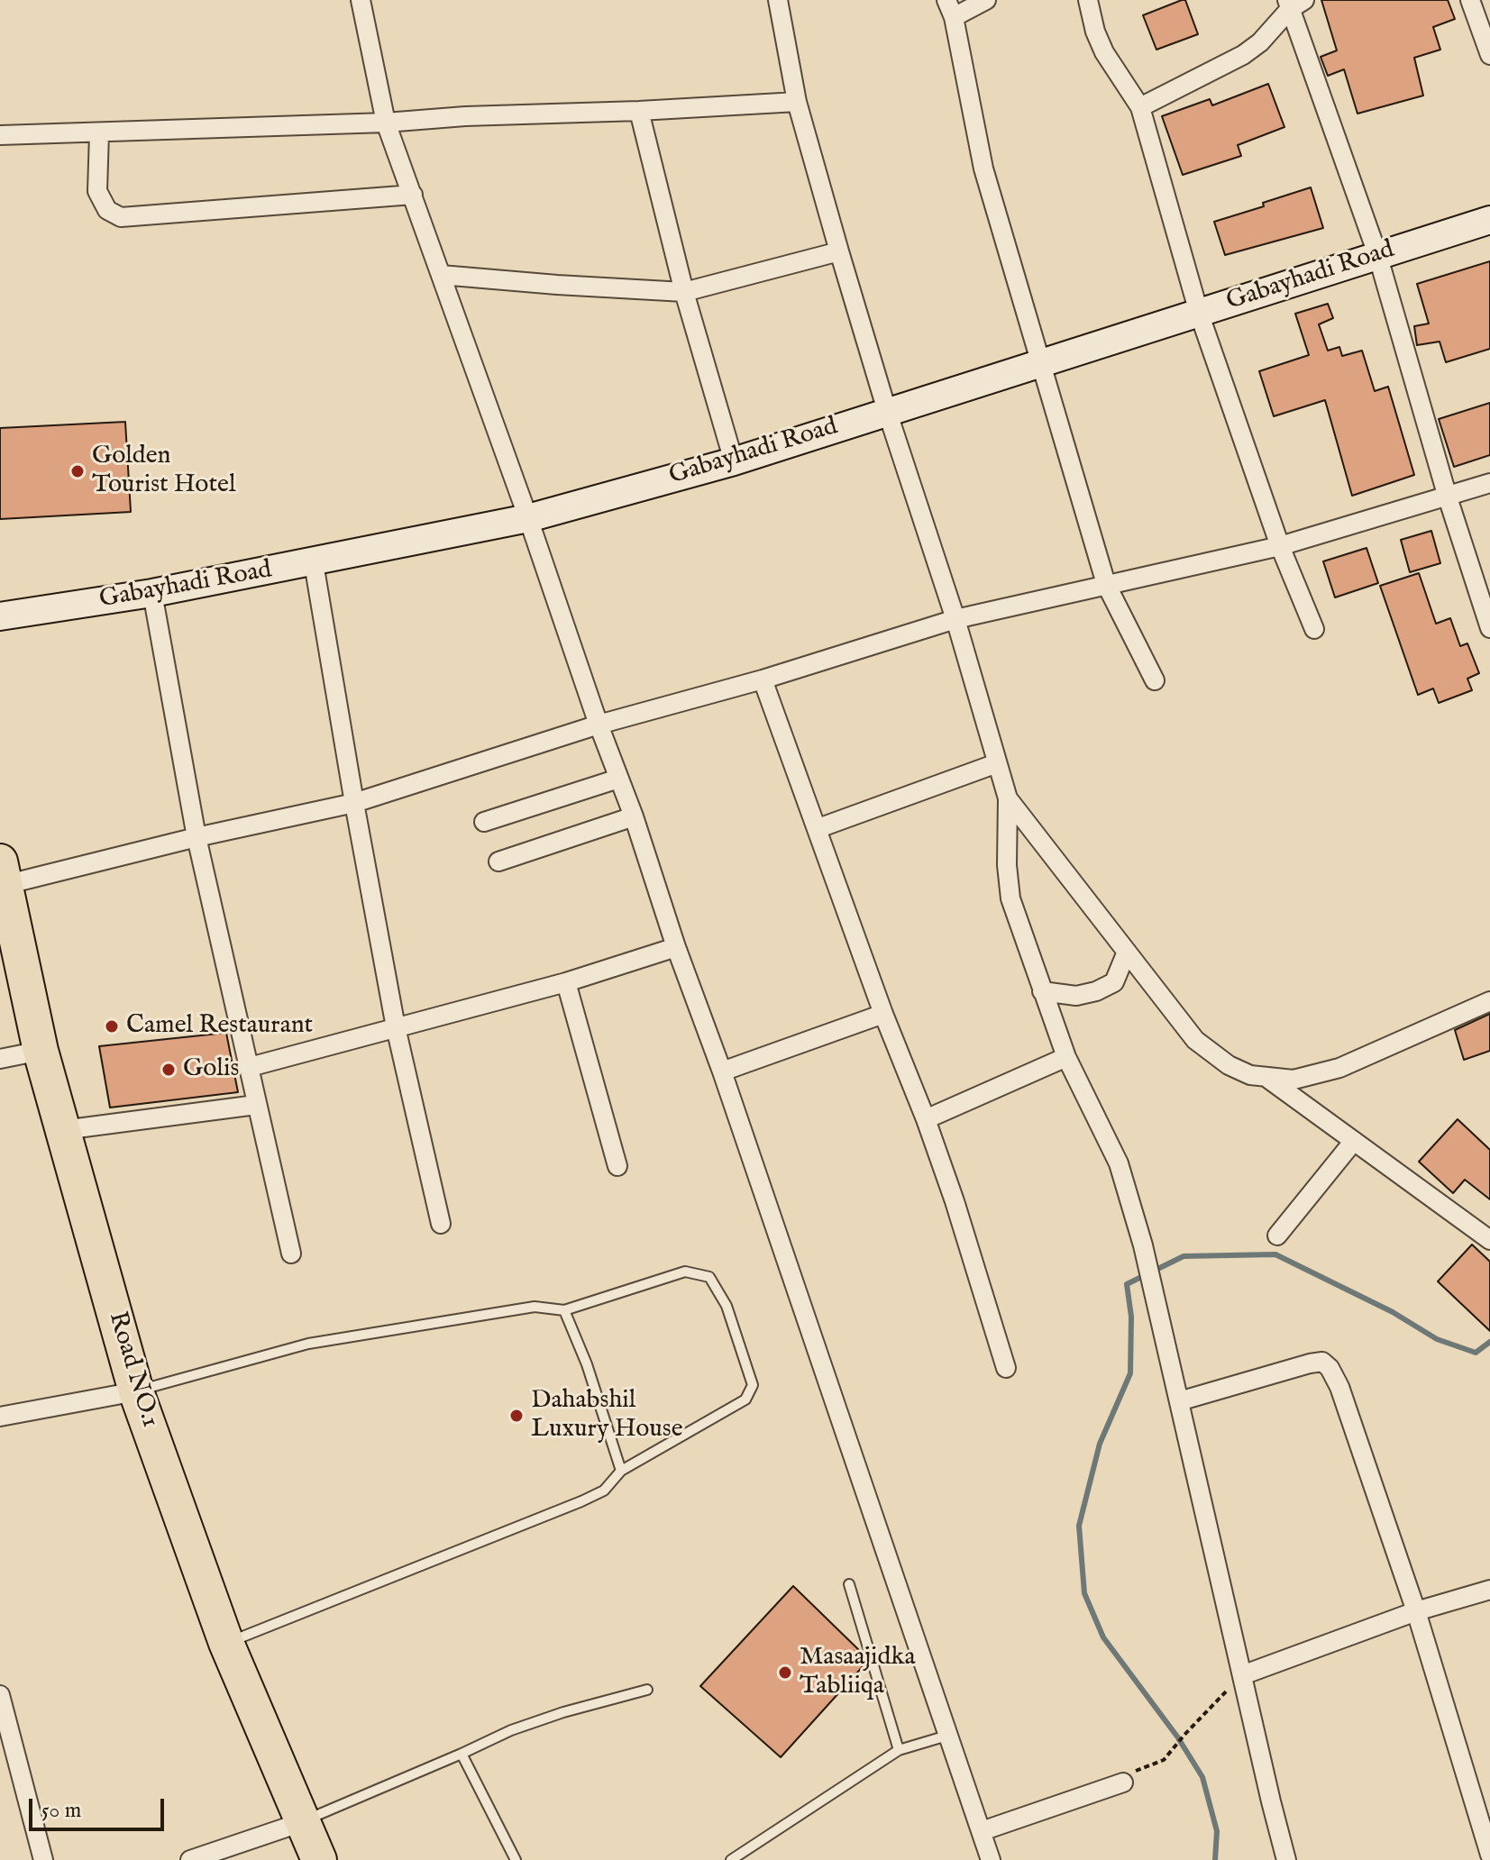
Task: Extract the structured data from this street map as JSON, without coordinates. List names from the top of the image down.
{
  "streets": {
    "highway": ["Road NO.1"],
    "street": ["Gabayhadi Road"]
  },
  "places": [
    "Golden Tourist Hotel",
    "Camel Restaurant",
    "Golis",
    "Dahabshil Luxury House",
    "Masaajidka Tabliiqa"
  ],
  "scale_bar": "50 m"
}
